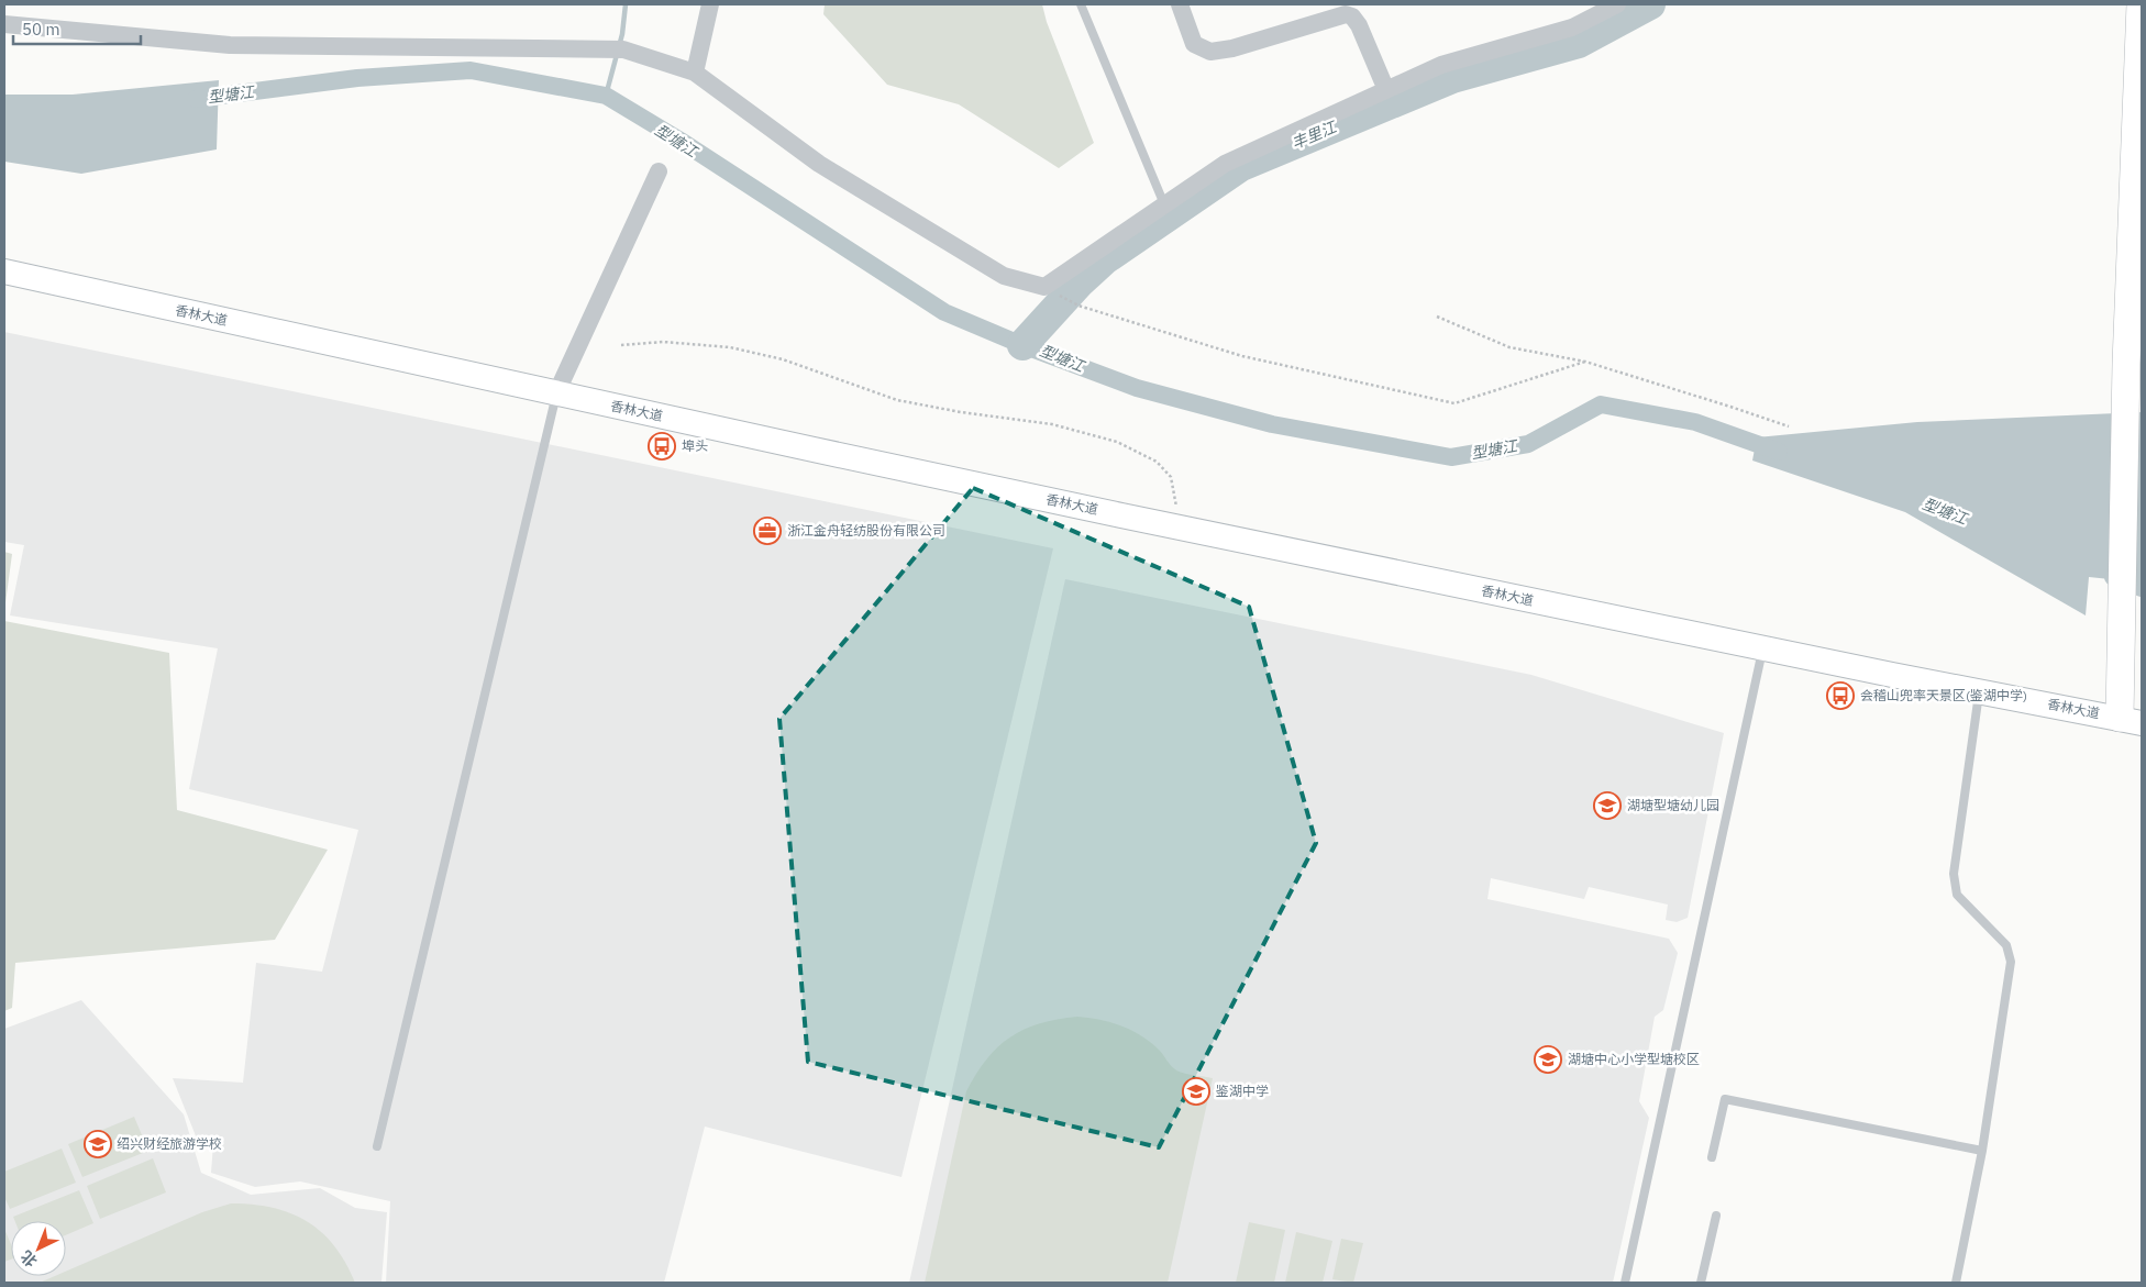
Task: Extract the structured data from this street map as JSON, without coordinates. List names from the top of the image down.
{
  "streets": {
    "main road": ["香林大道"]
  },
  "water": ["型塘江", "丰里江"],
  "places": {
    "bus stop": ["埠头", "会稽山兜率天景区(鉴湖中学)"],
    "office": ["浙江金舟轻纺股份有限公司"],
    "school or university": [
      "湖塘型塘幼儿园",
      "湖塘中心小学型塘校区",
      "鉴湖中学",
      "绍兴财经旅游学校"
    ]
  },
  "scale_bar": "50 m",
  "north": "bottom left"
}
